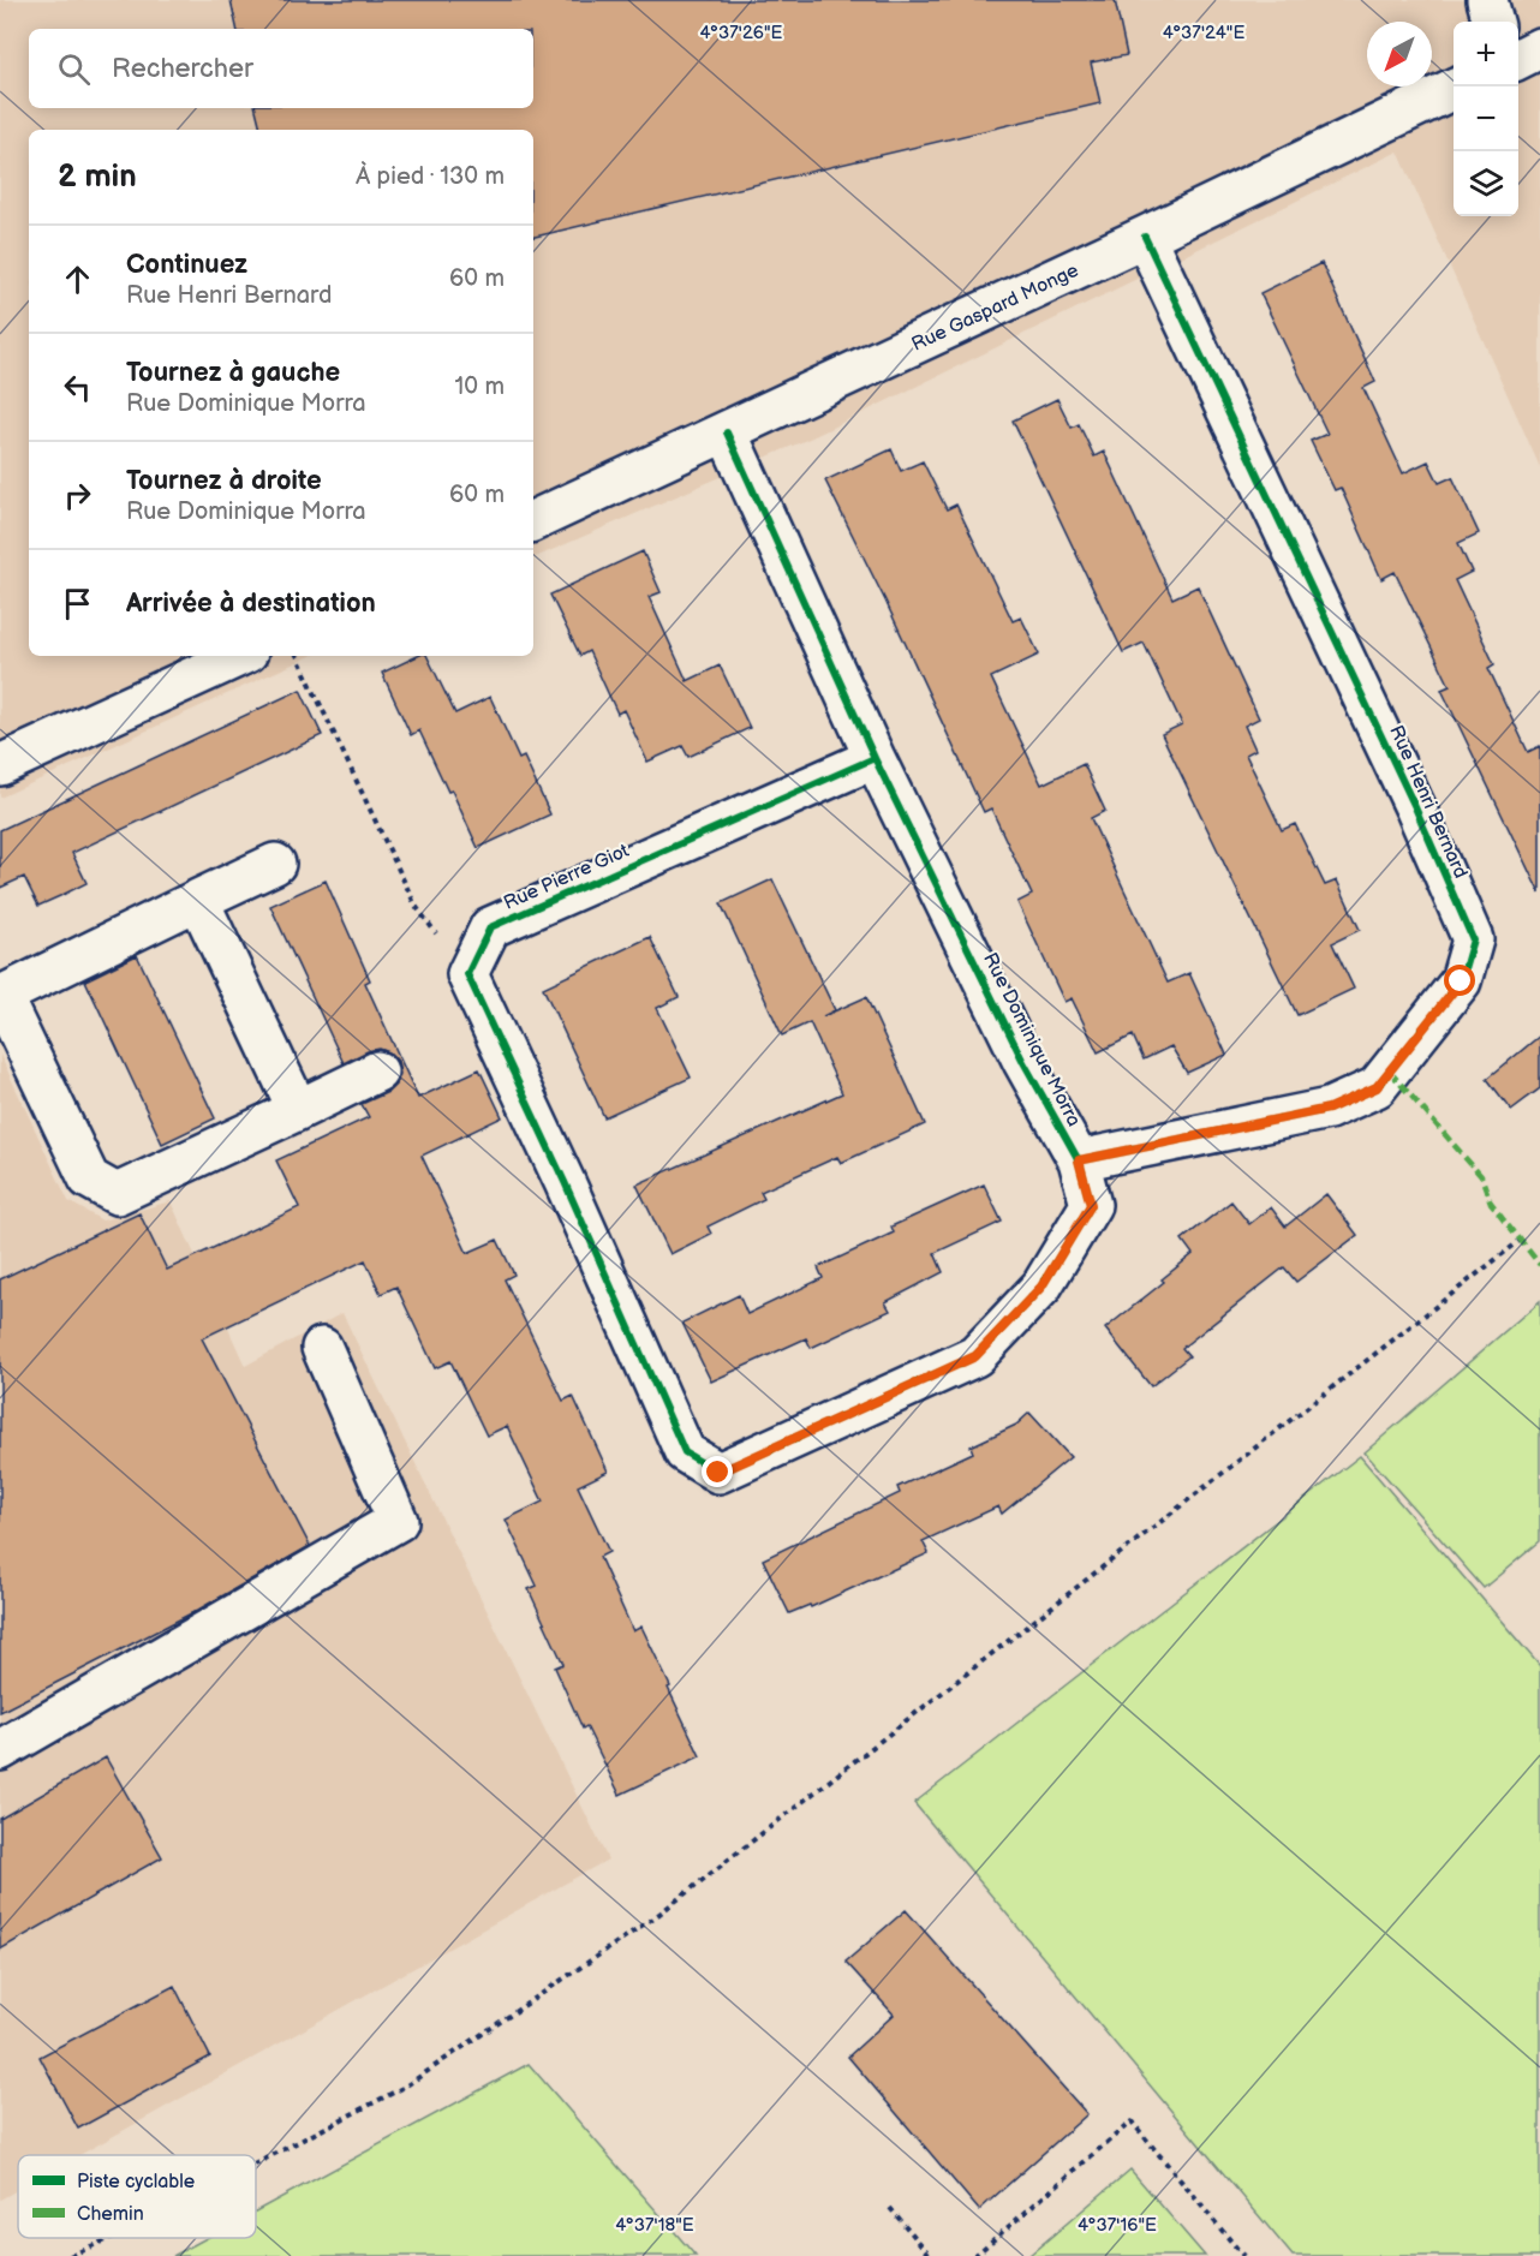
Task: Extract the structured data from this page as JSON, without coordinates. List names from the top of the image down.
{
  "streets": {
    "street": [
      "Rue Gaspard Monge",
      "Rue Henri Bernard",
      "Rue Pierre Giot",
      "Rue Dominique Morra"
    ]
  },
  "crossings": [
    ["Rue Gaspard Monge", "Rue Henri Bernard"],
    ["Rue Henri Bernard", "Rue Dominique Morra"],
    ["Rue Pierre Giot", "Rue Dominique Morra"]
  ],
  "legend": ["Piste cyclable", "Chemin"],
  "north": "bottom left",
  "page": {
    "map_buttons": ["+", "−"],
    "search": "Rechercher",
    "heading": ["2 min", "À pied · 130 m"],
    "list": [
      ["Continuez", "Rue Henri Bernard", "60 m"],
      ["Tournez à gauche", "Rue Dominique Morra", "10 m"],
      ["Tournez à droite", "Rue Dominique Morra", "60 m"],
      "Arrivée à destination"
    ]
  },
  "coordinates": [
    "4°37'26\"E",
    "4°37'24\"E",
    "4°37'18\"E",
    "4°37'16\"E"
  ]
}
